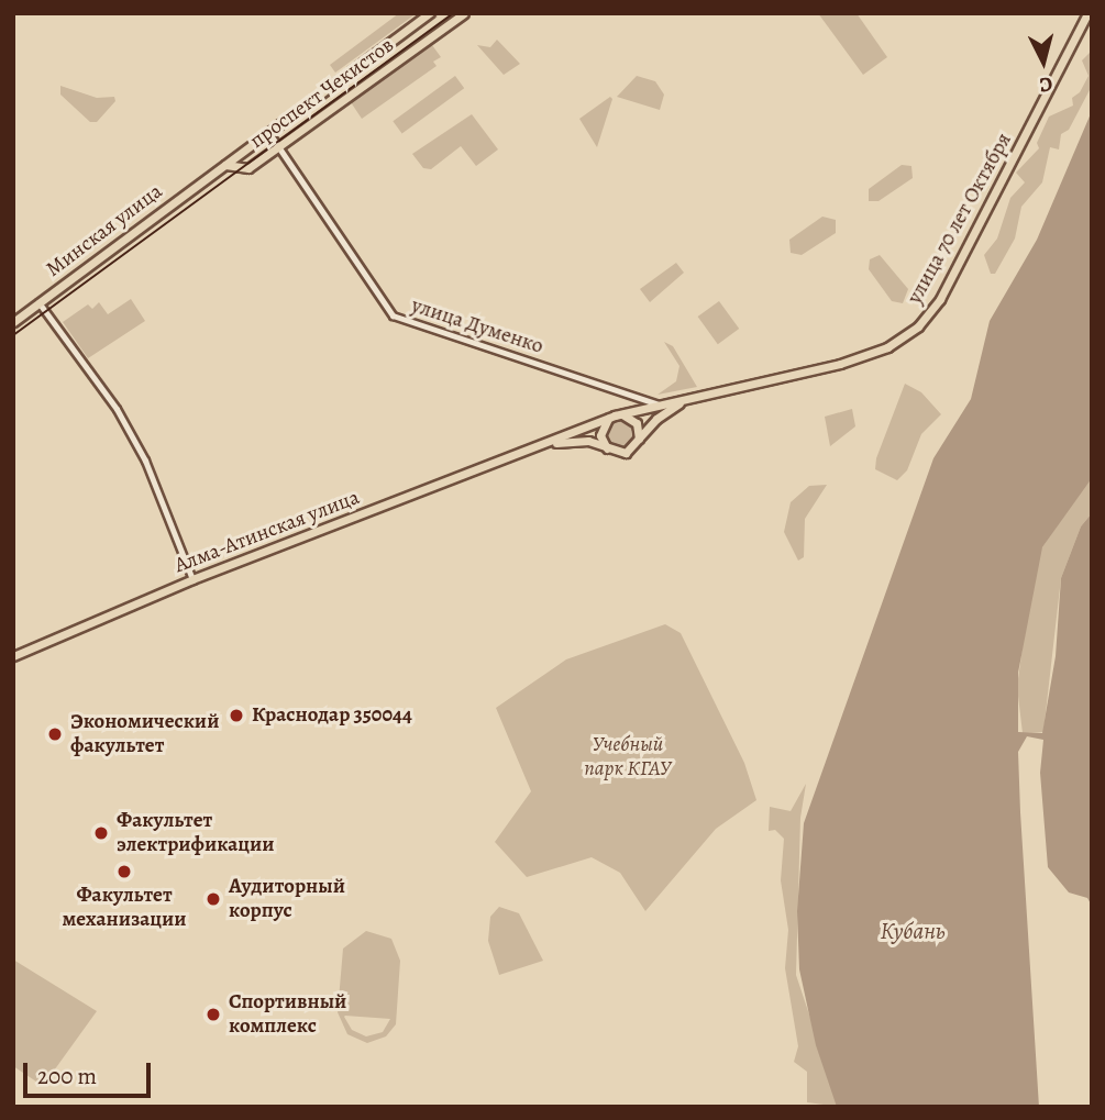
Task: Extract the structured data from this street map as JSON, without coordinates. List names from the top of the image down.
{
  "streets": {
    "main road": [
      "проспект Чекистов",
      "улица 70 лет Октября",
      "Минская улица",
      "Алма-Атинская улица"
    ],
    "street": ["улица Думенко"]
  },
  "crossings": [
    ["проспект Чекистов", "Минская улица"],
    ["проспект Чекистов", "улица Думенко"],
    ["улица 70 лет Октября", "улица Думенко"],
    ["улица 70 лет Октября", "Алма-Атинская улица"]
  ],
  "water": ["Кубань"],
  "parks": ["Учебный парк КГАУ"],
  "places": [
    "Краснодар 350044",
    "Экономический факультет",
    "Факультет электрификации",
    "Факультет механизации",
    "Аудиторный корпус",
    "Спортивный комплекс"
  ],
  "scale_bar": "200 m",
  "north": "bottom"
}
